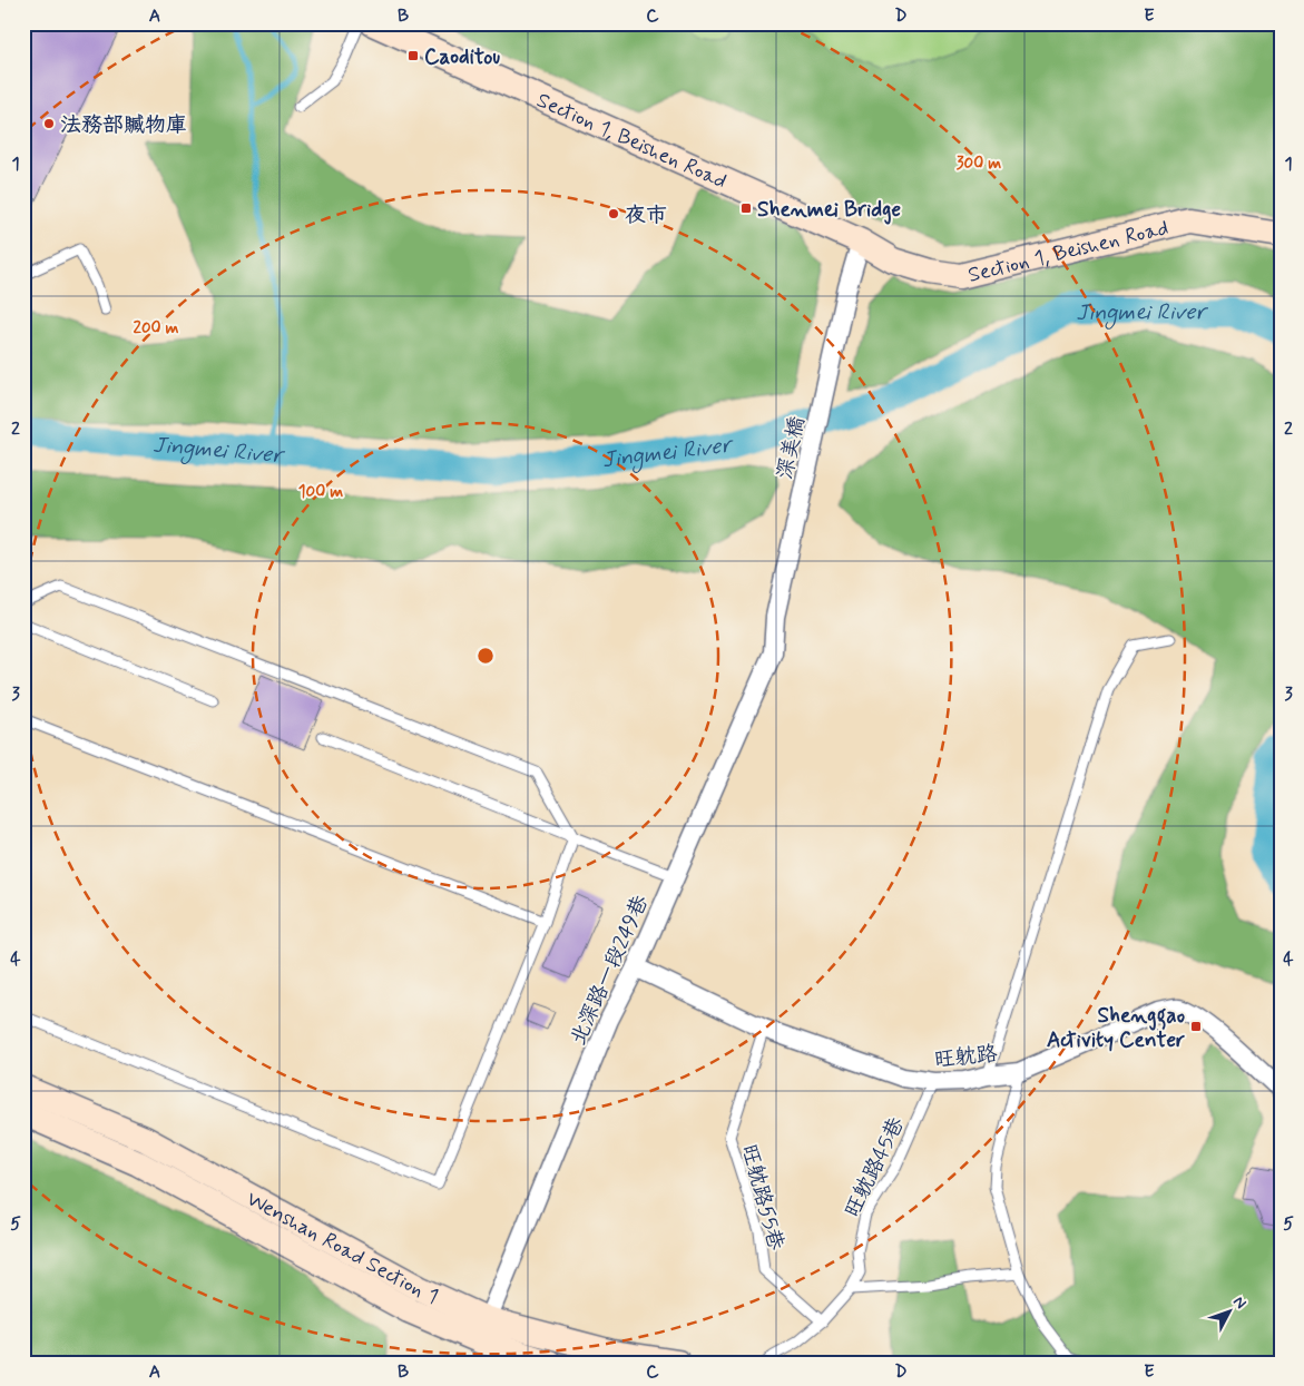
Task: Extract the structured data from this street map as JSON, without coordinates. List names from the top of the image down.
{
  "streets": {
    "main road": ["Section 1, Beishen Road", "Wenshan Road Section 1"],
    "street": ["深美橋", "北深路一段249巷", "旺躭路"],
    "lane": ["旺躭路45巷", "旺躭路55巷"]
  },
  "crossings": [
    ["Section 1, Beishen Road", "深美橋"],
    ["深美橋", "北深路一段249巷"],
    ["北深路一段249巷", "旺躭路"],
    ["北深路一段249巷", "Wenshan Road Section 1"],
    ["旺躭路", "旺躭路45巷"],
    ["旺躭路", "旺躭路55巷"],
    ["旺躭路45巷", "旺躭路55巷"]
  ],
  "water": ["Jingmei River"],
  "places": {
    "transit": ["Caoditou", "Shenmei Bridge", "Shenggao Activity Center"],
    "other": ["法務部贓物庫", "夜市"]
  },
  "north": "top right",
  "grid": {
    "columns": [
      "A",
      "B",
      "C",
      "D",
      "E"
    ],
    "rows": [
      "1",
      "2",
      "3",
      "4",
      "5"
    ]
  },
  "rings": ["300 m", "200 m", "100 m"]
}
